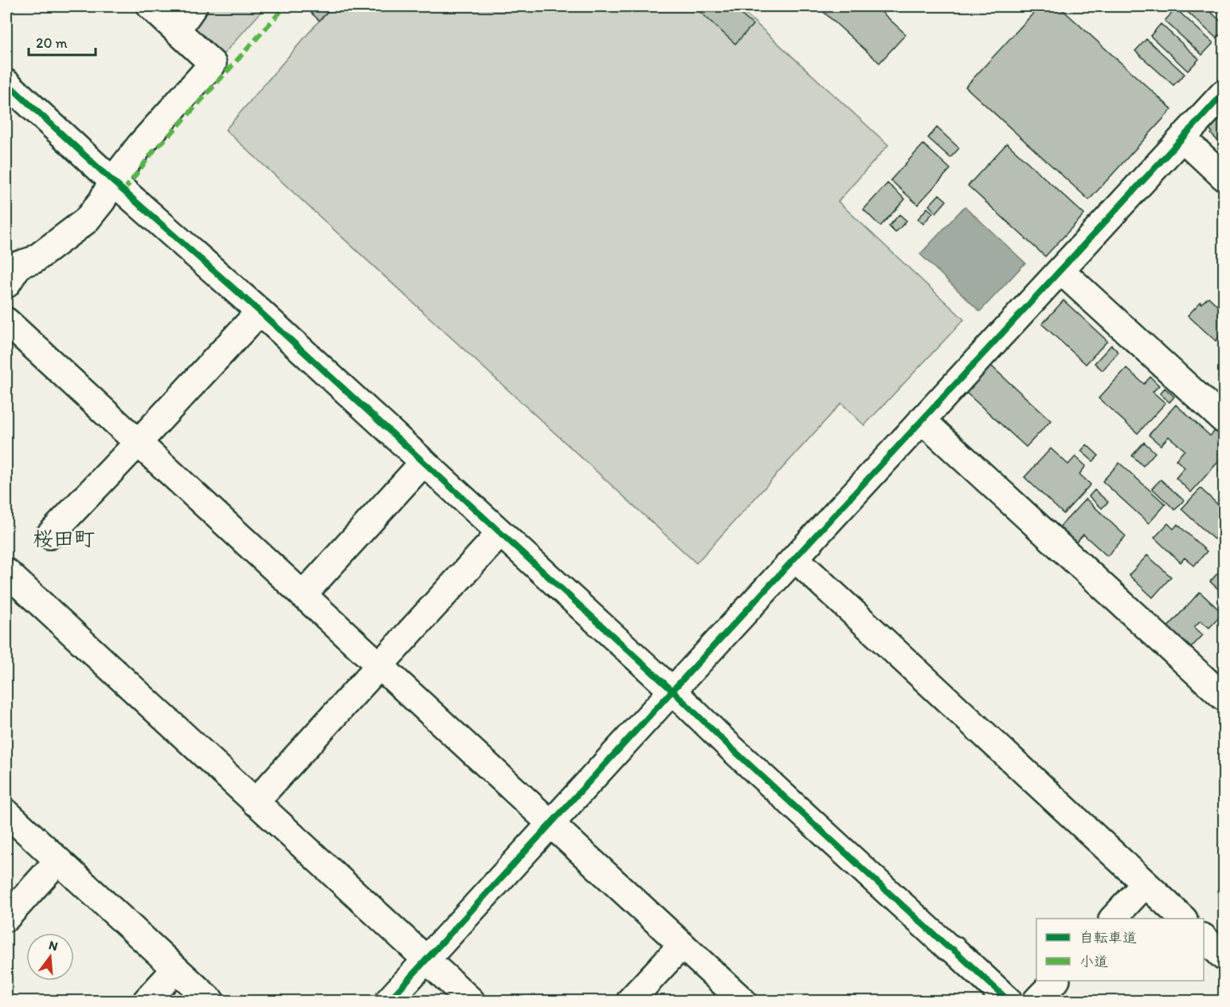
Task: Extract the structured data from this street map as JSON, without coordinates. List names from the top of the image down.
{
  "districts": ["桜田町"],
  "legend": ["自転車道", "小道"],
  "scale_bar": "20 m",
  "north": "top"
}
